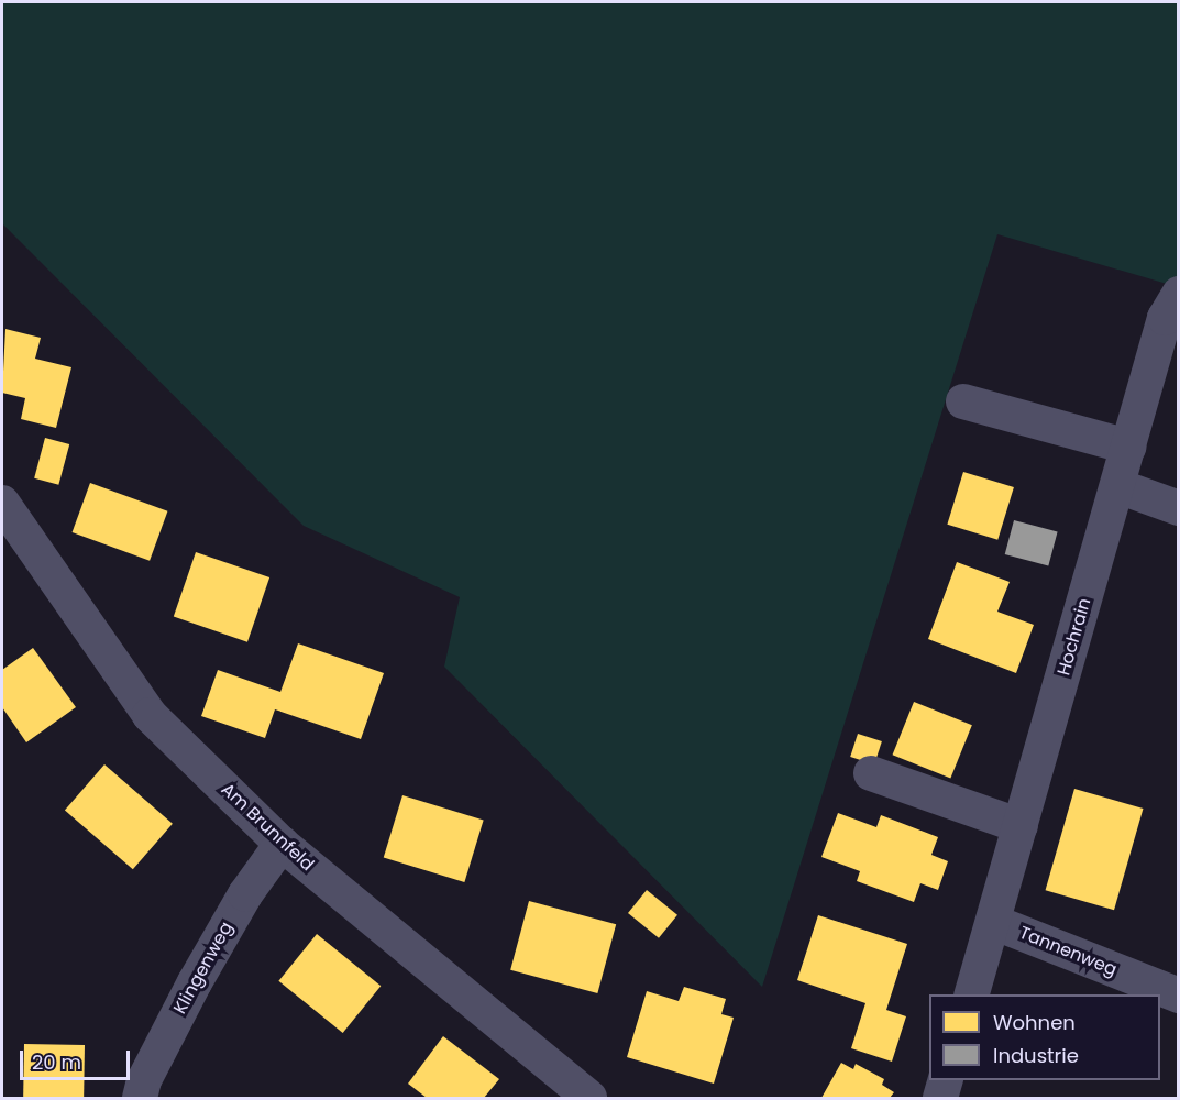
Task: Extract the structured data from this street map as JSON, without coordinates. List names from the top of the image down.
{
  "streets": {
    "street": [
      "Hochrain",
      "Am Brunnfeld",
      "Tannenweg",
      "Klingenweg"
    ]
  },
  "crossings": [
    ["Hochrain", "Tannenweg"],
    ["Am Brunnfeld", "Klingenweg"]
  ],
  "legend": ["Wohnen", "Industrie"],
  "scale_bar": "20 m"
}
